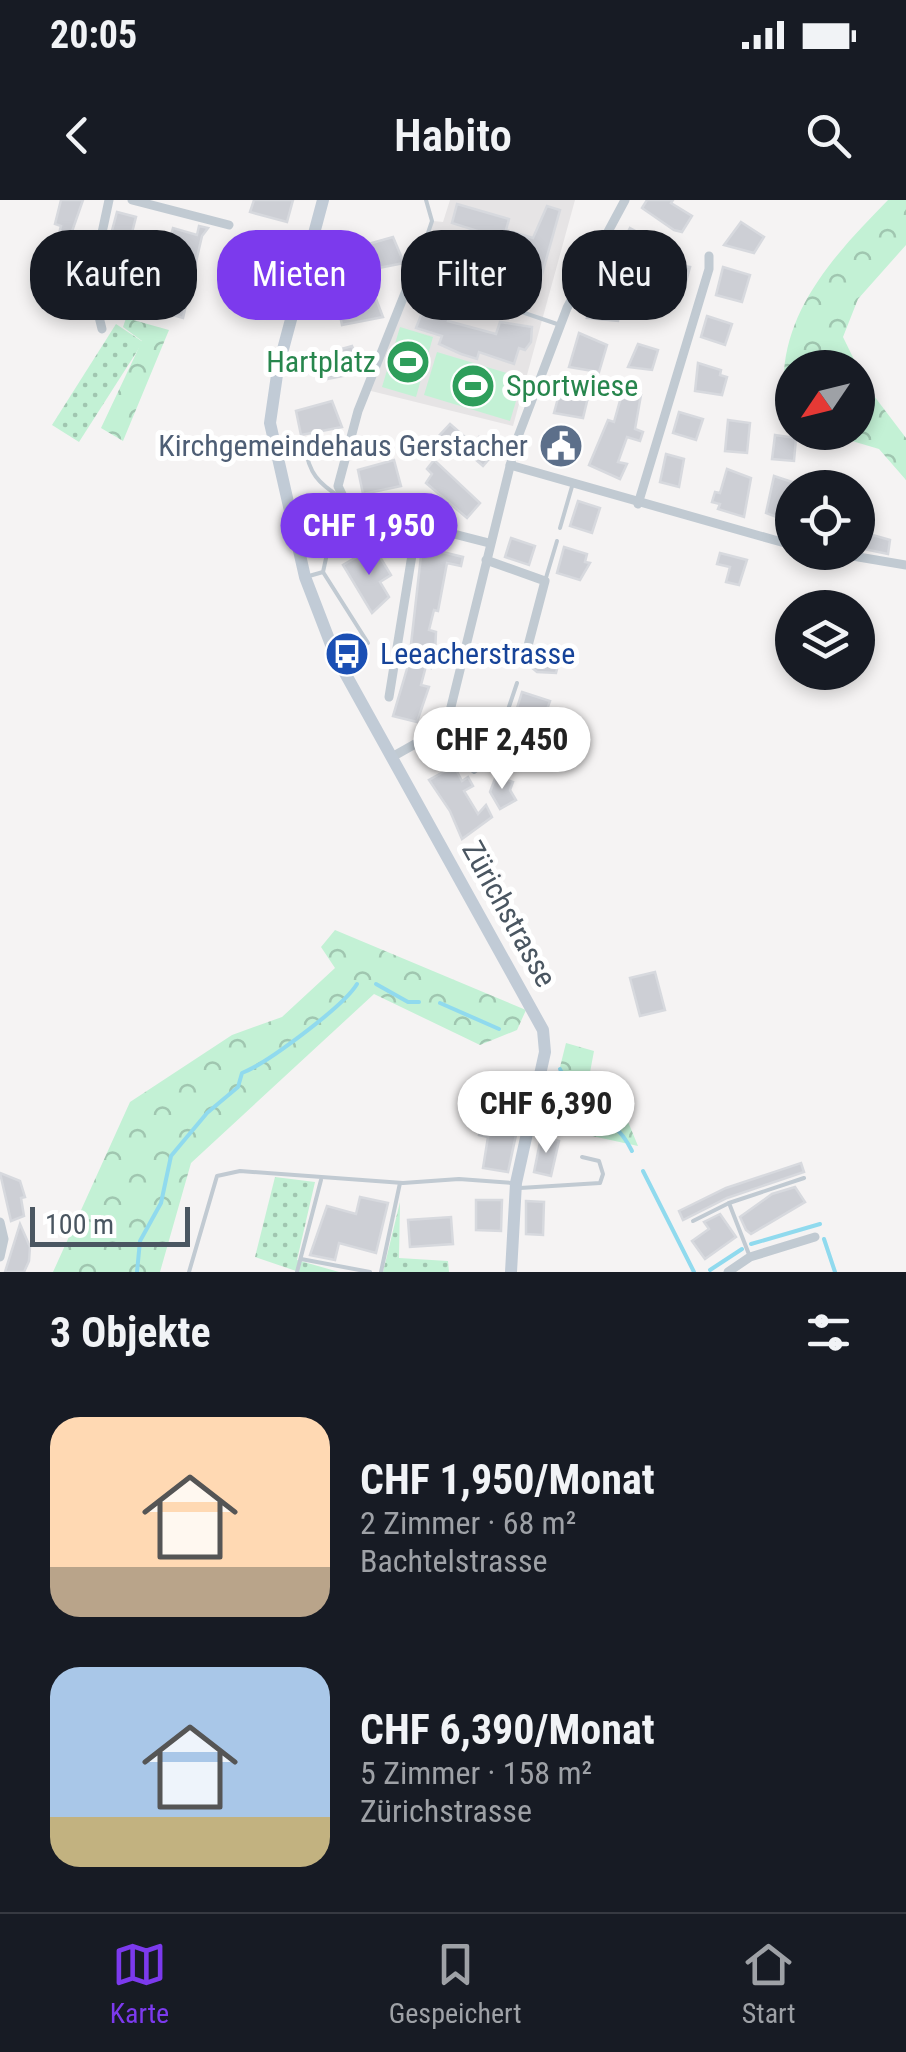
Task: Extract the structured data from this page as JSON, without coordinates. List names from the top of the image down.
{
  "streets": {
    "main road": ["Zürichstrasse"]
  },
  "places": {
    "sports": ["Hartplatz", "Sportwiese"],
    "public building": ["Kirchgemeindehaus Gerstacher"],
    "bus stop": ["Leeacherstrasse"]
  },
  "scale_bar": "100 m",
  "north": "bottom left",
  "page": {
    "status": "20:05",
    "header": "Habito",
    "chip": [
      "Kaufen",
      "Mieten",
      "Filter",
      "Neu"
    ],
    "price": ["CHF 1,950", "CHF 2,450", "CHF 6,390"],
    "scale": "100 m",
    "heading": "3 Objekte",
    "list": [
      {
        "name": "CHF 1,950/Monat",
        "note": "2 Zimmer · 68 m² · Bachtelstrasse"
      },
      {
        "name": "CHF 6,390/Monat",
        "note": "5 Zimmer · 158 m² · Zürichstrasse"
      }
    ],
    "tabs": ["Karte", "Gespeichert", "Start"]
  }
}
